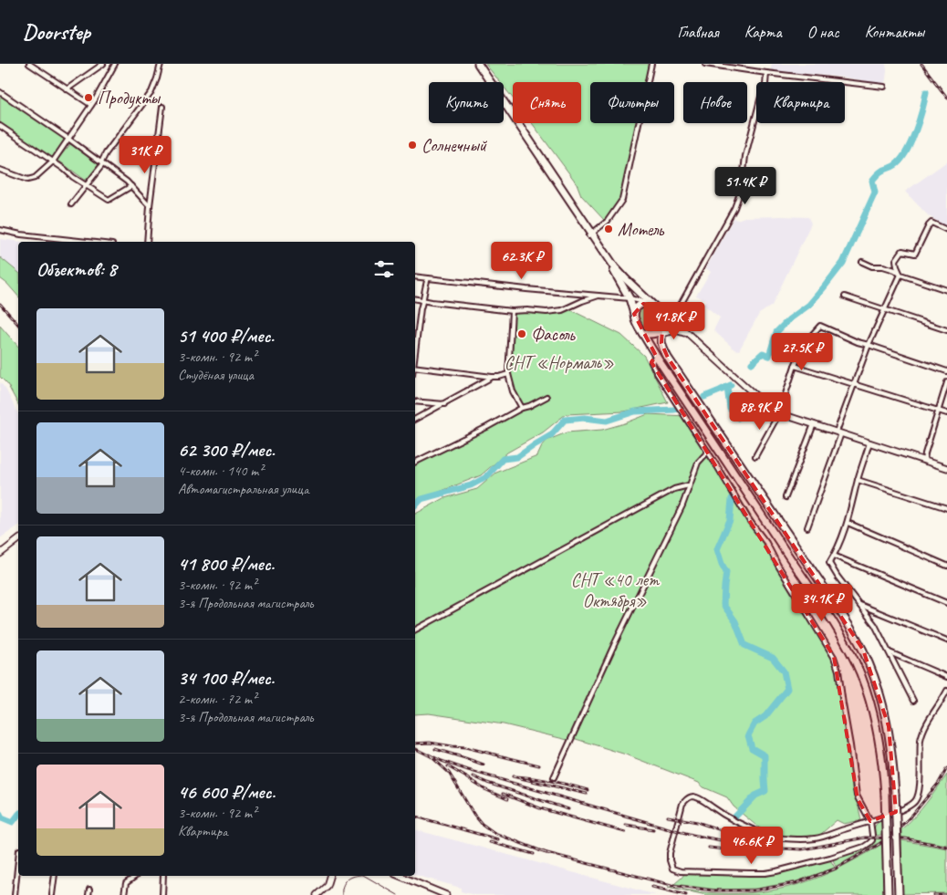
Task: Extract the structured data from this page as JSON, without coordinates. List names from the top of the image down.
{
  "parks": ["СНТ «Нормаль»", "СНТ «40 лет Октября»"],
  "places": [
    "Продукты",
    "Солнечный",
    "Мотель",
    "Фасоль"
  ],
  "page": {
    "header": "Doorstep",
    "nav": [
      "Главная",
      "Карта",
      "О нас",
      "Контакты"
    ],
    "chip": [
      "Купить",
      "Снять",
      "Фильтры",
      "Новое",
      "Квартира"
    ],
    "price": [
      "31K ₽",
      "51.4K ₽",
      "62.3K ₽",
      "41.8K ₽",
      "27.5K ₽",
      "88.9K ₽",
      "34.1K ₽",
      "46.6K ₽"
    ],
    "heading": "Объектов: 8",
    "list": [
      {
        "name": "51 400 ₽/мес.",
        "note": "3-комн. · 92 m² · Студёная улица"
      },
      {
        "name": "62 300 ₽/мес.",
        "note": "4-комн. · 140 m² · Автомагистральная улица"
      },
      {
        "name": "41 800 ₽/мес.",
        "note": "3-комн. · 92 m² · 3-я Продольная магистраль"
      },
      {
        "name": "34 100 ₽/мес.",
        "note": "2-комн. · 72 m² · 3-я Продольная магистраль"
      },
      {
        "name": "46 600 ₽/мес.",
        "note": "3-комн. · 92 m² · Квартира"
      }
    ]
  }
}
